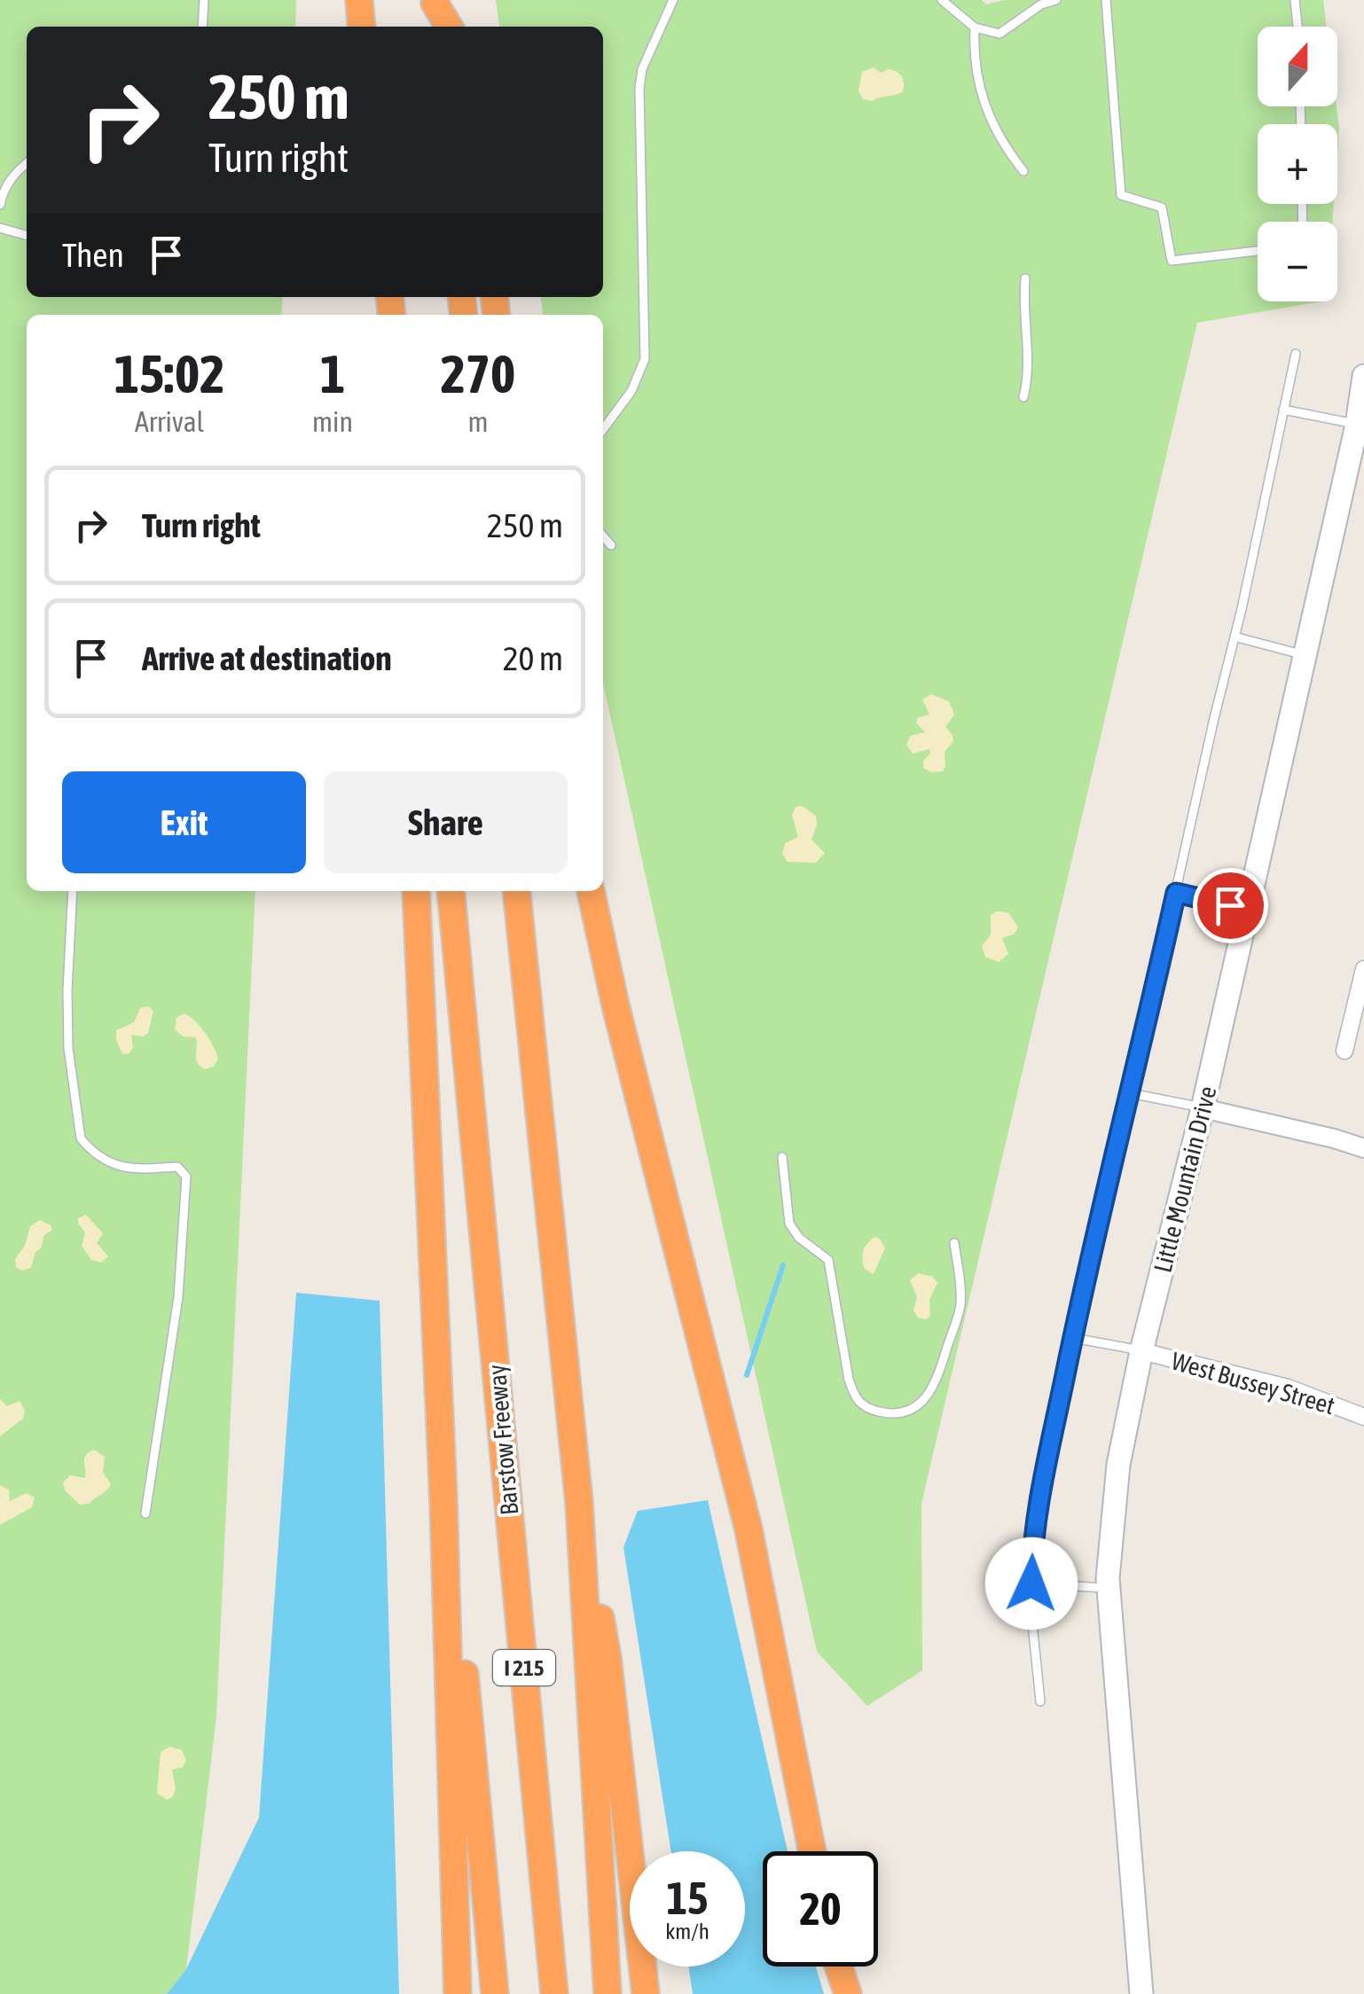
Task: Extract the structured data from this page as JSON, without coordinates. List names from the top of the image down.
{
  "streets": {
    "highway": ["Barstow Freeway", "I 215"],
    "main road": ["Little Mountain Drive"],
    "street": ["West Bussey Street"]
  },
  "crossings": [
    ["Little Mountain Drive", "West Bussey Street"]
  ],
  "north": "top",
  "page": {
    "map_buttons": ["+", "−"],
    "turn": ["250 m", "Turn right"],
    "then": "Then",
    "eta": [
      "15:02",
      "Arrival",
      "1",
      "min",
      "270",
      "m"
    ],
    "list": [
      {
        "name": "Turn right",
        "value": "250 m"
      },
      {
        "name": "Arrive at destination",
        "value": "20 m"
      }
    ],
    "buttons": ["Exit", "Share"],
    "speed": "15 km/h",
    "limit": "20"
  }
}
